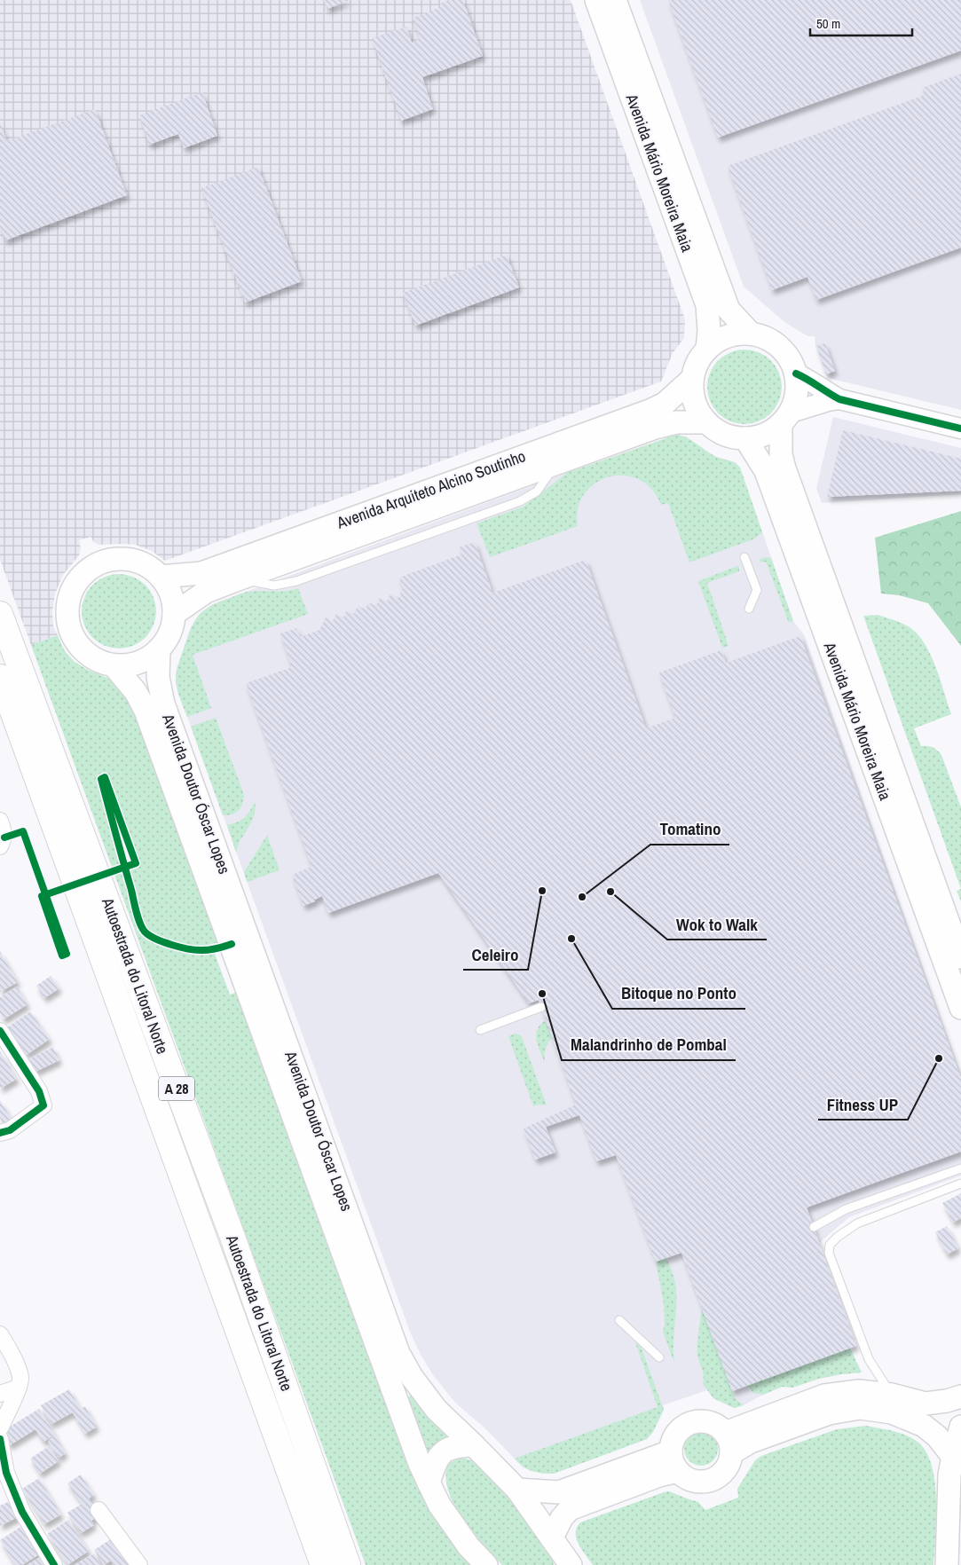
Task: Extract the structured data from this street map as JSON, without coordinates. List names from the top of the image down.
{
  "streets": {
    "highway": ["Autoestrada do Litoral Norte", "A 28"],
    "main road": ["Avenida Mário Moreira Maia", "Avenida Arquiteto Alcino Soutinho", "Avenida Doutor Óscar Lopes"]
  },
  "crossings": [
    ["Avenida Mário Moreira Maia", "Avenida Arquiteto Alcino Soutinho"],
    ["Avenida Arquiteto Alcino Soutinho", "Avenida Doutor Óscar Lopes"]
  ],
  "places": [
    "Celeiro",
    "Wok to Walk",
    "Tomatino",
    "Bitoque no Ponto",
    "Malandrinho de Pombal",
    "Fitness UP"
  ],
  "scale_bar": "50 m"
}
